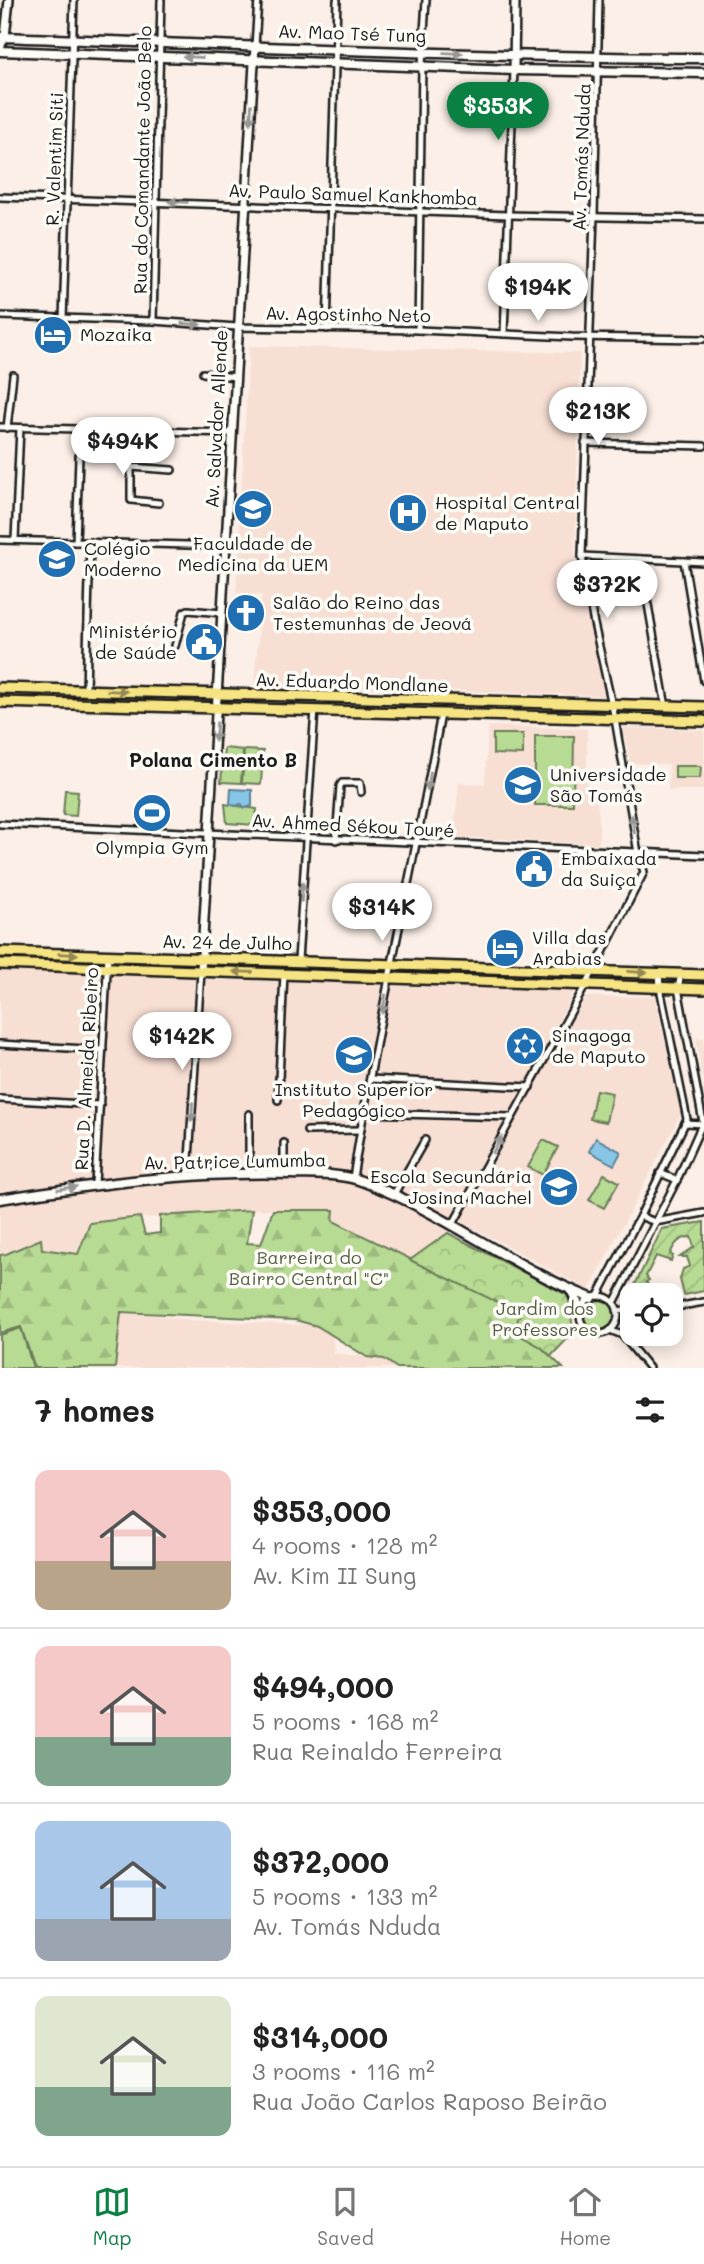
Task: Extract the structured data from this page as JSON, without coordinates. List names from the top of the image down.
{
  "streets": {
    "main road": [
      "Av. Mao Tsé Tung",
      "Av. Eduardo Mondlane",
      "Av. 24 de Julho",
      "Av. Patrice Lumumba"
    ],
    "street": [
      "Av. Tomás Nduda",
      "R. Valentim Siti",
      "Rua do Comandante João Belo",
      "Av. Paulo Samuel Kankhomba",
      "Av. Agostinho Neto",
      "Av. Salvador Allende",
      "Av. Ahmed Sékou Touré",
      "Rua D. Almeida Ribeiro"
    ]
  },
  "crossings": [
    ["Av. Mao Tsé Tung", "Av. Tomás Nduda"],
    ["Av. Mao Tsé Tung", "R. Valentim Siti"],
    ["Av. Mao Tsé Tung", "Rua do Comandante João Belo"],
    ["Av. Mao Tsé Tung", "Av. Salvador Allende"],
    ["Av. Tomás Nduda", "Av. Paulo Samuel Kankhomba"],
    ["Av. Tomás Nduda", "Av. Agostinho Neto"],
    ["Av. Tomás Nduda", "Av. Eduardo Mondlane"],
    ["Av. Tomás Nduda", "Av. Ahmed Sékou Touré"],
    ["Av. Tomás Nduda", "Av. 24 de Julho"],
    ["Av. Tomás Nduda", "Av. Patrice Lumumba"],
    ["R. Valentim Siti", "Av. Paulo Samuel Kankhomba"],
    ["R. Valentim Siti", "Av. Agostinho Neto"],
    ["Rua do Comandante João Belo", "Av. Paulo Samuel Kankhomba"],
    ["Rua do Comandante João Belo", "Av. Agostinho Neto"],
    ["Av. Paulo Samuel Kankhomba", "Av. Salvador Allende"],
    ["Av. Agostinho Neto", "Av. Salvador Allende"],
    ["Av. Salvador Allende", "Av. Eduardo Mondlane"],
    ["Av. Salvador Allende", "Av. Ahmed Sékou Touré"],
    ["Av. Salvador Allende", "Av. 24 de Julho"],
    ["Av. Salvador Allende", "Av. Patrice Lumumba"],
    ["Av. 24 de Julho", "Rua D. Almeida Ribeiro"],
    ["Rua D. Almeida Ribeiro", "Av. Patrice Lumumba"]
  ],
  "one_way": ["Av. Salvador Allende"],
  "districts": ["Polana Cimento B"],
  "parks": ["Barreira do Bairro Central \"C\"", "Jardim dos Professores"],
  "places": {
    "hotel": ["Mozaika", "Villa das Arabias"],
    "school or university": [
      "Faculdade de Medicina da UEM",
      "Colégio Moderno",
      "Universidade São Tomás",
      "Instituto Superior Pedagógico",
      "Escola Secundária Josina Machel"
    ],
    "hospital": ["Hospital Central de Maputo"],
    "church": ["Salão do Reino das Testemunhas de Jeová"],
    "public building": ["Ministério de Saúde", "Embaixada da Suiça"],
    "sports": ["Olympia Gym"],
    "synagogue": ["Sinagoga de Maputo"]
  },
  "page": {
    "price": [
      "$353K",
      "$194K",
      "$213K",
      "$494K",
      "$372K",
      "$314K",
      "$142K"
    ],
    "heading": "7 homes",
    "list": [
      {
        "name": "$353,000",
        "note": "4 rooms · 128 m² · Av. Kim II Sung"
      },
      {
        "name": "$494,000",
        "note": "5 rooms · 168 m² · Rua Reinaldo Ferreira"
      },
      {
        "name": "$372,000",
        "note": "5 rooms · 133 m² · Av. Tomás Nduda"
      },
      {
        "name": "$314,000",
        "note": "3 rooms · 116 m² · Rua João Carlos Raposo Beirão"
      }
    ],
    "tabs": ["Map", "Saved", "Home"]
  }
}
